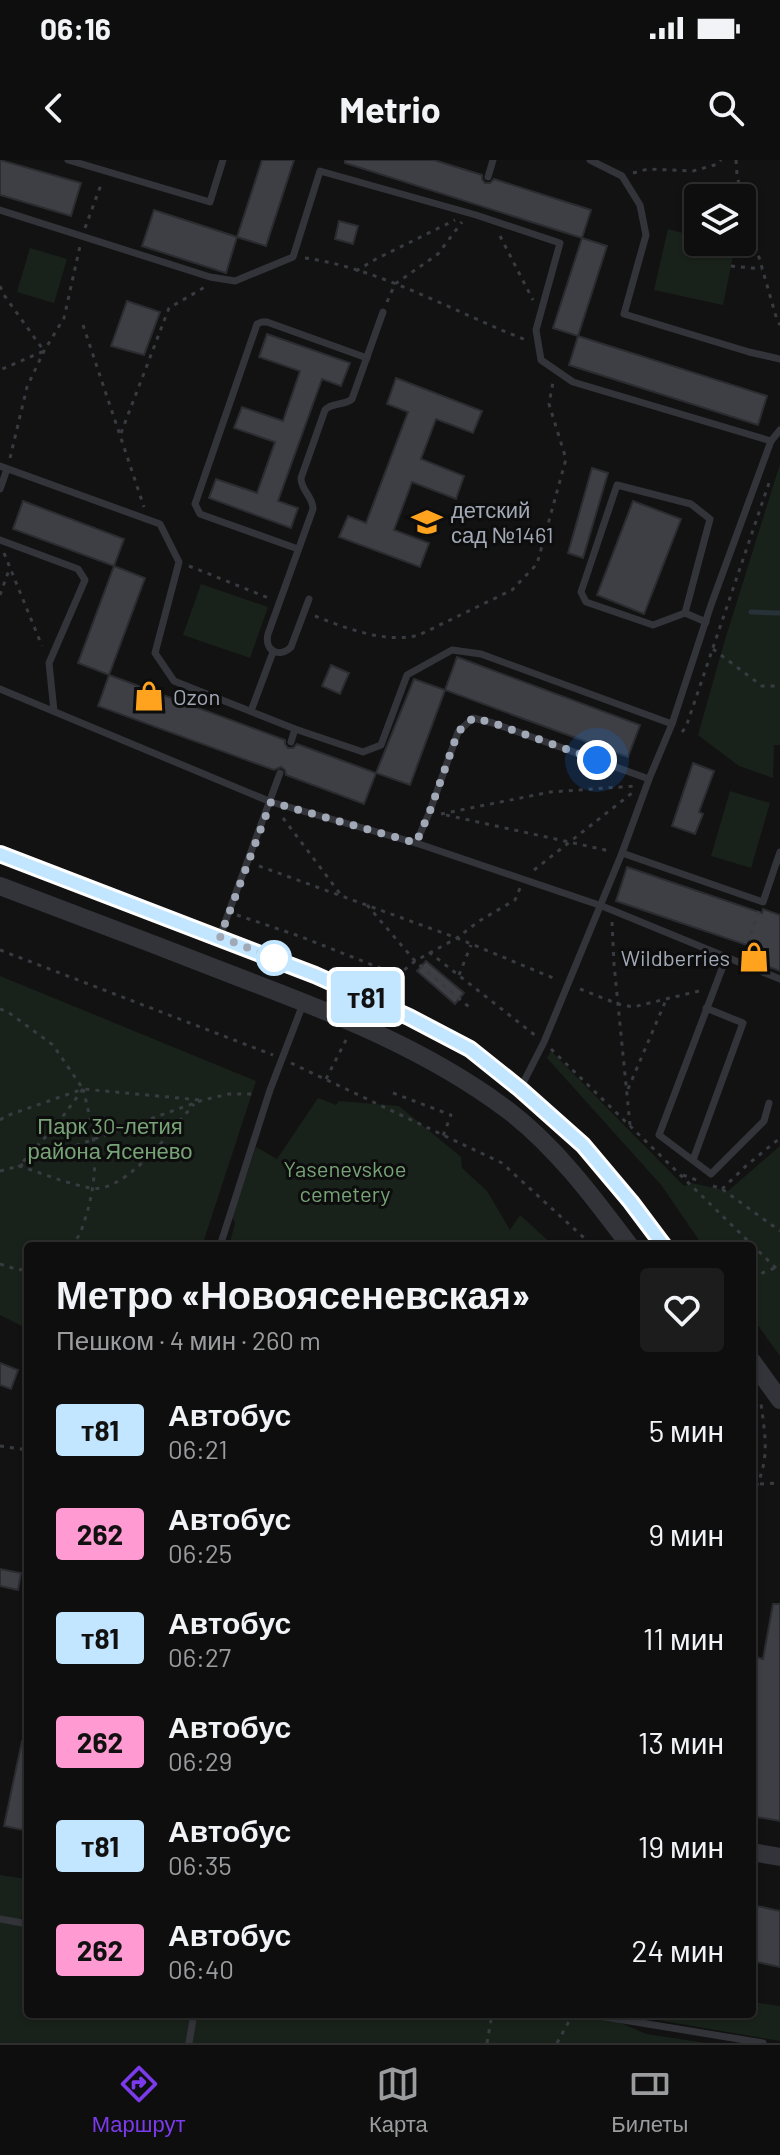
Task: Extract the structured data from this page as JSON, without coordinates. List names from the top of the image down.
{
  "parks": ["Парк 30-летия района Ясенево", "Yasenevskoe cemetery"],
  "places": {
    "school or university": ["детский сад №1461"],
    "shop": ["Ozon", "Wildberries"]
  },
  "lines": ["bus line т81"],
  "page": {
    "status": "06:16",
    "header": "Metrio",
    "on_map": "т81",
    "heading": ["Метро «Новоясеневская»", "Пешком · 4 мин · 260 m"],
    "list": [
      {
        "mark": "т81",
        "name": "Автобус",
        "note": "06:21",
        "value": "5 мин"
      },
      {
        "mark": "262",
        "name": "Автобус",
        "note": "06:25",
        "value": "9 мин"
      },
      {
        "mark": "т81",
        "name": "Автобус",
        "note": "06:27",
        "value": "11 мин"
      },
      {
        "mark": "262",
        "name": "Автобус",
        "note": "06:29",
        "value": "13 мин"
      },
      {
        "mark": "т81",
        "name": "Автобус",
        "note": "06:35",
        "value": "19 мин"
      },
      {
        "mark": "262",
        "name": "Автобус",
        "note": "06:40",
        "value": "24 мин"
      }
    ],
    "tabs": ["Маршрут", "Карта", "Билеты"]
  }
}
